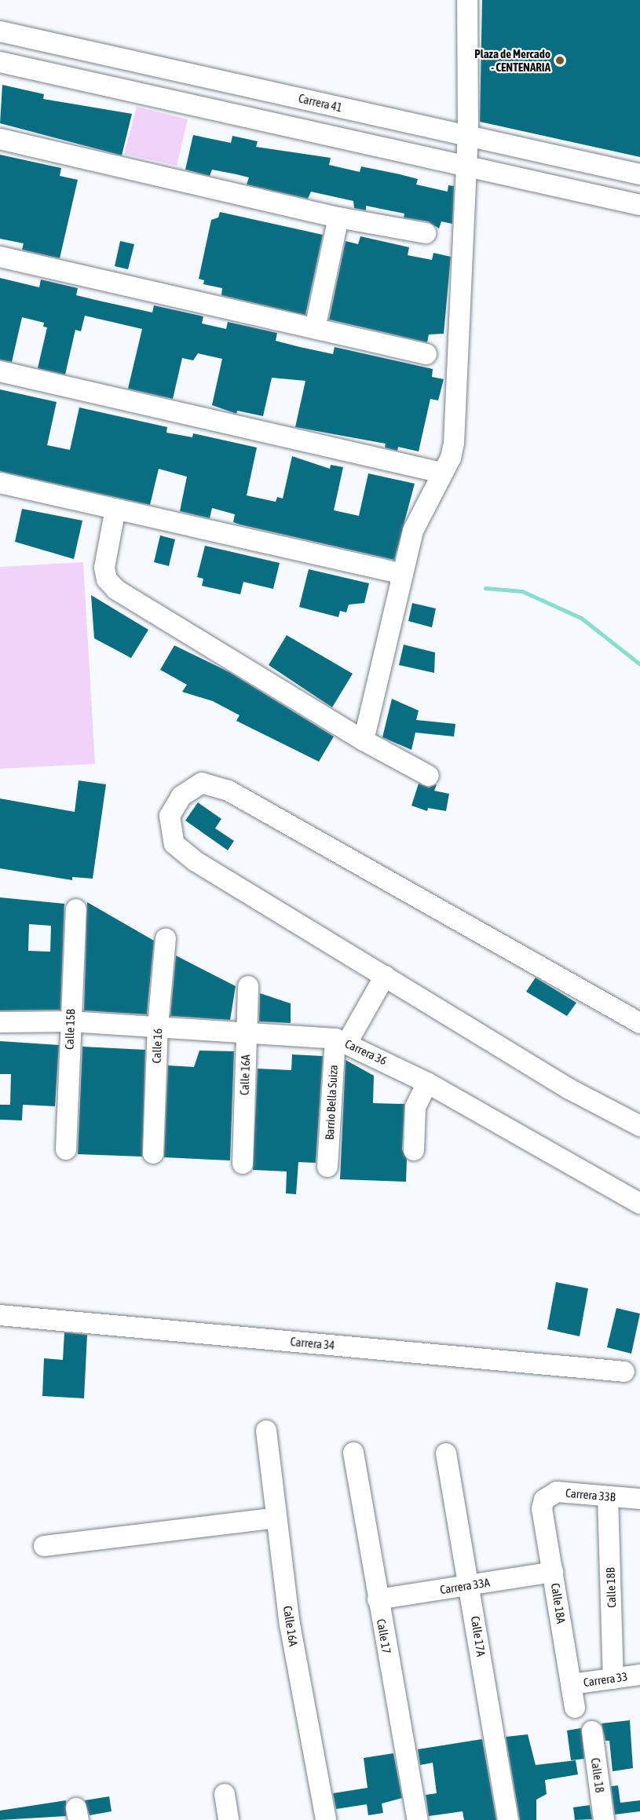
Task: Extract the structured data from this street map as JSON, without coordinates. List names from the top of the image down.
{
  "streets": {
    "street": [
      "Carrera 41",
      "Calle 15B",
      "Calle 16",
      "Carrera 36",
      "Calle 16A",
      "Barrio Bella Suiza",
      "Carrera 34",
      "Carrera 33B",
      "Carrera 33A",
      "Calle 18B",
      "Calle 18A",
      "Calle 17",
      "Calle 17A",
      "Carrera 33",
      "Calle 18"
    ]
  },
  "crossings": [
    ["Calle 15B", "Carrera 36"],
    ["Calle 16", "Carrera 36"],
    ["Carrera 36", "Calle 16A"],
    ["Carrera 36", "Barrio Bella Suiza"],
    ["Carrera 33B", "Calle 18B"],
    ["Carrera 33B", "Calle 18A"],
    ["Carrera 33A", "Calle 18A"],
    ["Carrera 33A", "Calle 17"],
    ["Carrera 33A", "Calle 17A"],
    ["Calle 18B", "Carrera 33"],
    ["Calle 18A", "Carrera 33"]
  ],
  "places": ["Plaza de Mercado - CENTENARIA"]
}
